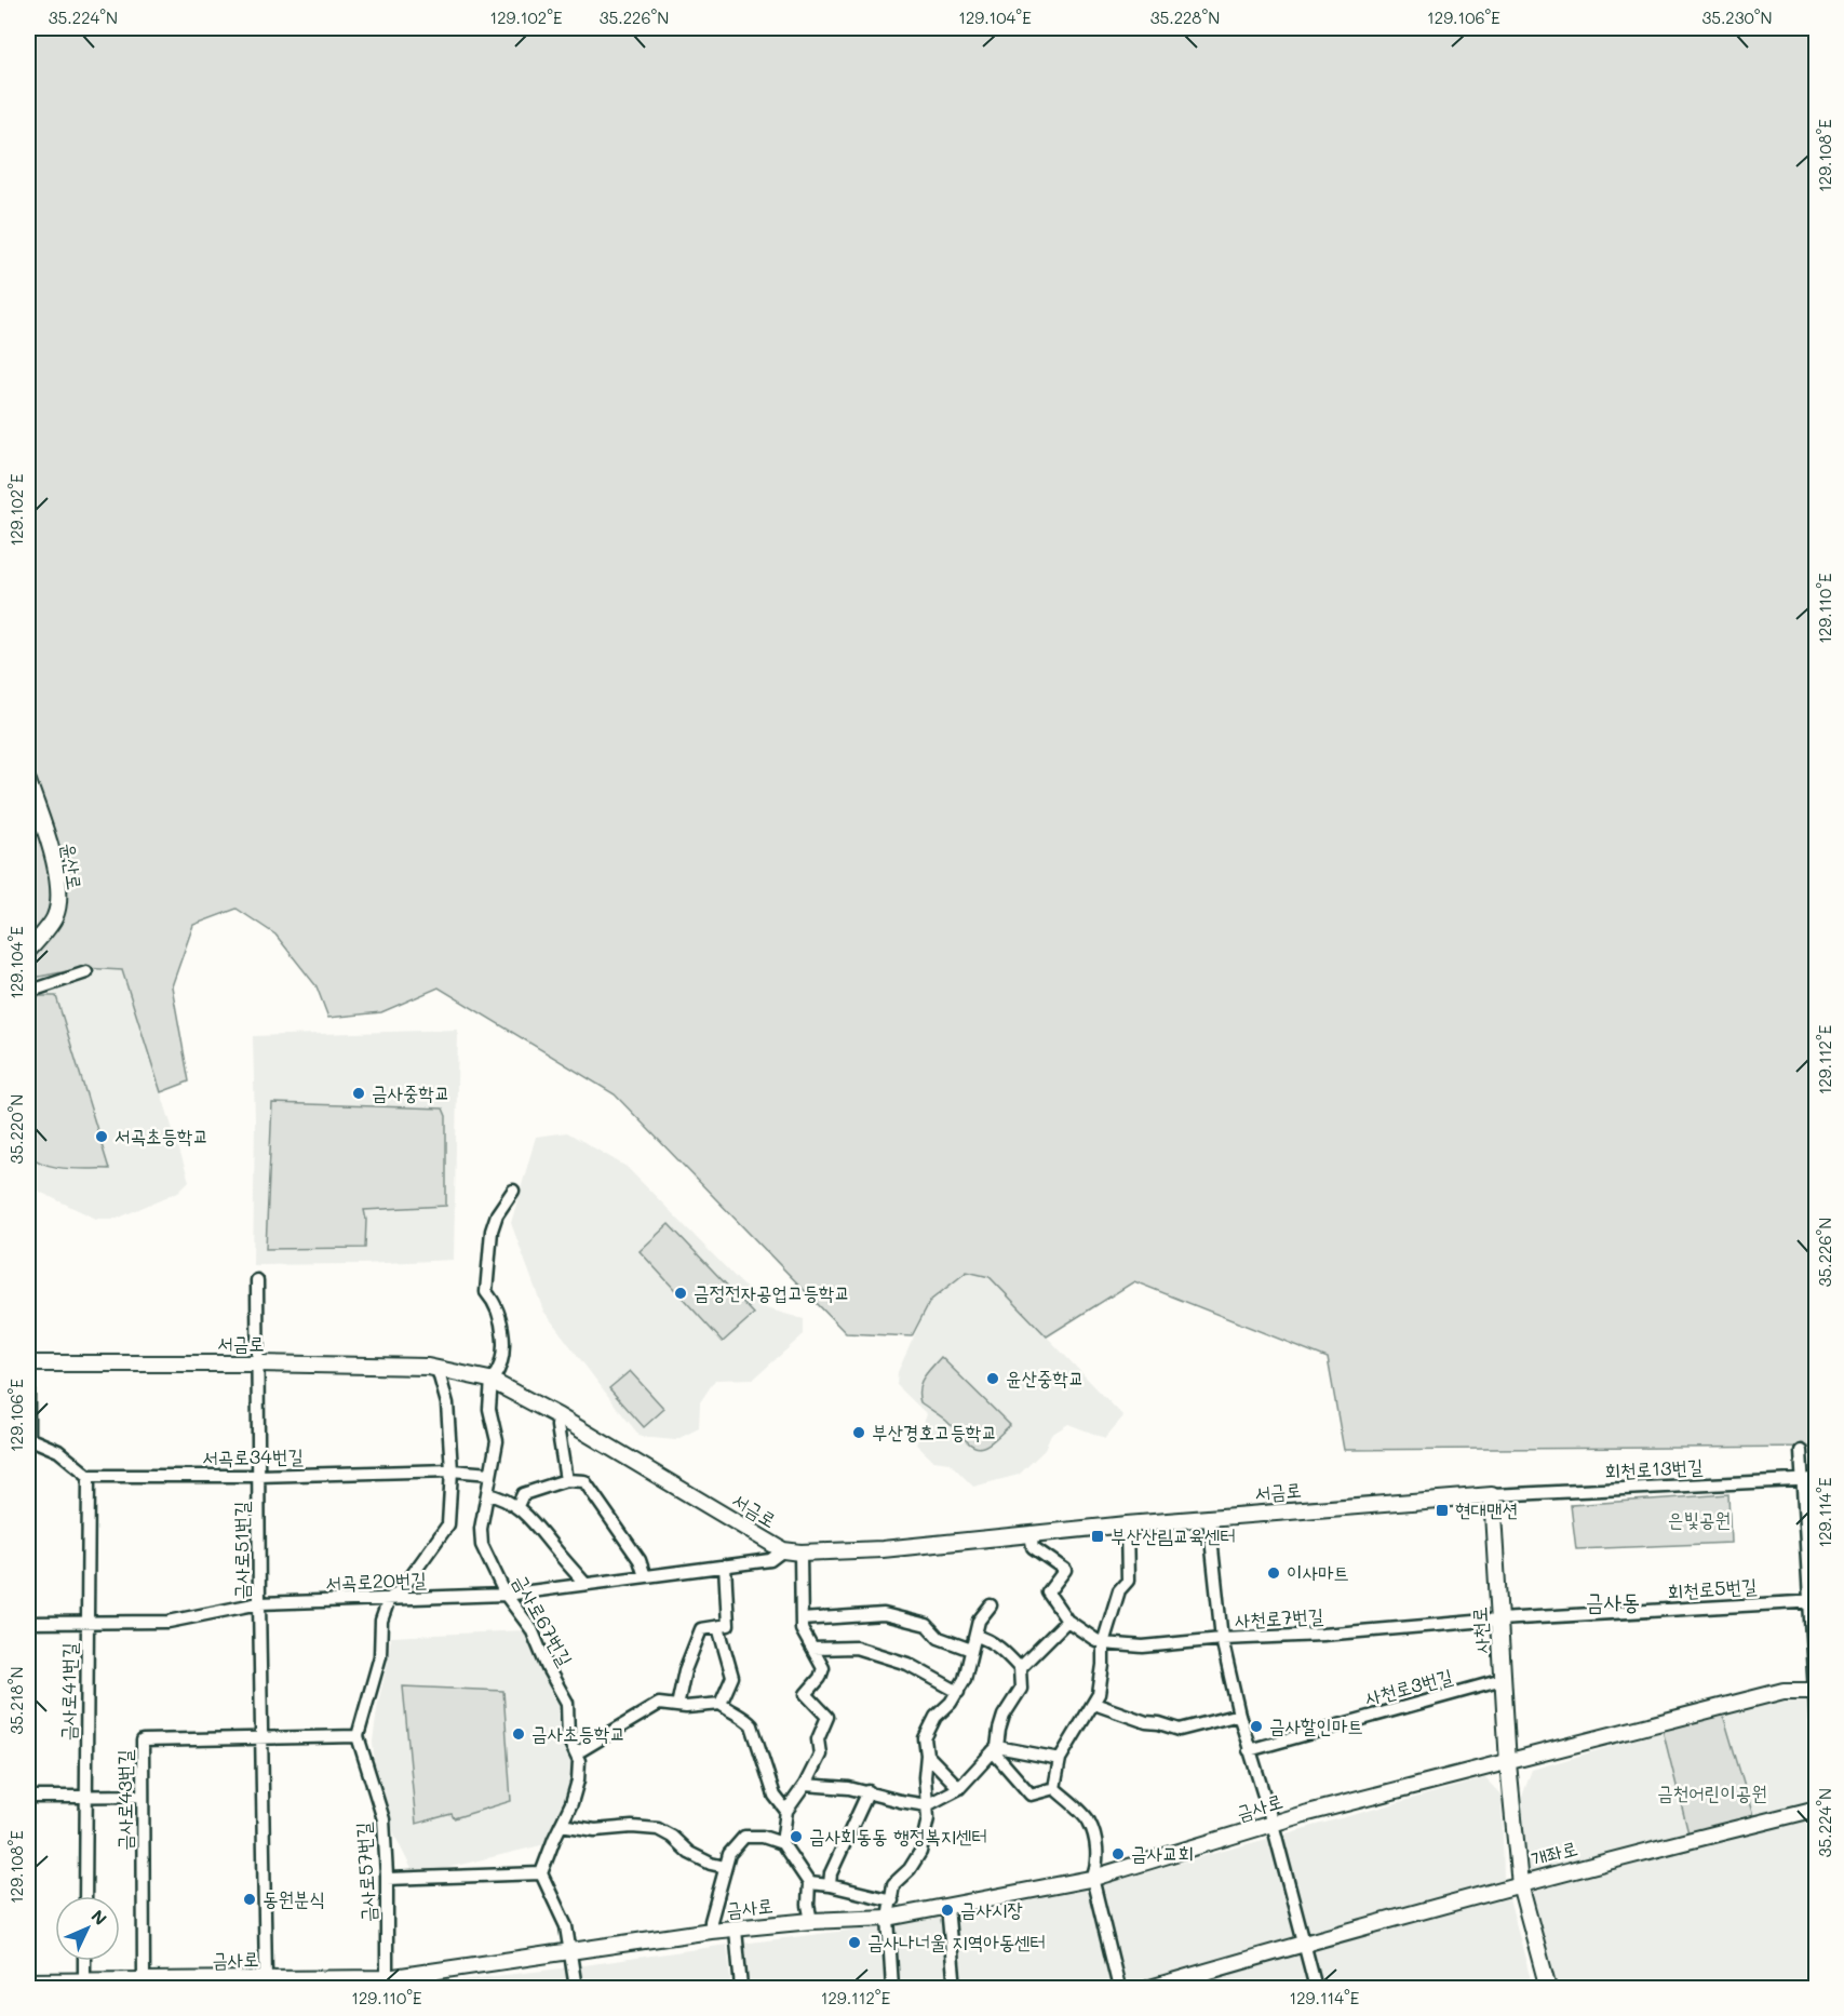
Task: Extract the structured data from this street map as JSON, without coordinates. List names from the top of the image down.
{
  "streets": {
    "street": [
      "윤산로",
      "서금로",
      "서곡로34번길",
      "회천로13번길",
      "금사로51번길",
      "서곡로20번길",
      "회천로5번길",
      "사천로7번길",
      "금사로67번길",
      "사천로",
      "사천로3번길",
      "금사로41번길",
      "금사로43번길",
      "금사로",
      "개좌로",
      "금사로57번길"
    ]
  },
  "crossings": [
    ["서금로", "회천로13번길"],
    ["서금로", "금사로51번길"],
    ["서금로", "서곡로20번길"],
    ["서금로", "사천로7번길"],
    ["서금로", "금사로67번길"],
    ["서금로", "사천로"],
    ["서곡로34번길", "금사로51번길"],
    ["서곡로34번길", "금사로67번길"],
    ["서곡로34번길", "금사로41번길"],
    ["회천로13번길", "사천로"],
    ["금사로51번길", "서곡로20번길"],
    ["금사로51번길", "금사로43번길"],
    ["금사로51번길", "금사로"],
    ["서곡로20번길", "금사로67번길"],
    ["서곡로20번길", "금사로41번길"],
    ["회천로5번길", "사천로7번길"],
    ["회천로5번길", "사천로"],
    ["사천로7번길", "사천로"],
    ["사천로", "사천로3번길"],
    ["사천로", "금사로"],
    ["사천로", "개좌로"],
    ["금사로43번길", "금사로"],
    ["금사로", "금사로57번길"]
  ],
  "districts": ["금사동"],
  "parks": ["은빛공원", "금천어린이공원"],
  "places": {
    "other": [
      "금사중학교",
      "서곡초등학교",
      "금정전자공업고등학교",
      "윤산중학교",
      "부산경호고등학교",
      "이사마트",
      "금사할인마트",
      "금사초등학교",
      "금사회동동 행정복지센터",
      "금사교회",
      "동원분식",
      "금사시장",
      "금사나너울 지역아동센터"
    ],
    "transit": ["현대맨션", "부산산림교육센터"]
  },
  "north": "top right",
  "coordinates": [
    "35.224°N",
    "129.102°E",
    "35.226°N",
    "129.104°E",
    "35.228°N",
    "129.106°E",
    "35.230°N",
    "129.108°E",
    "129.110°E",
    "129.112°E",
    "35.220°N",
    "129.114°E",
    "35.218°N"
  ]
}
